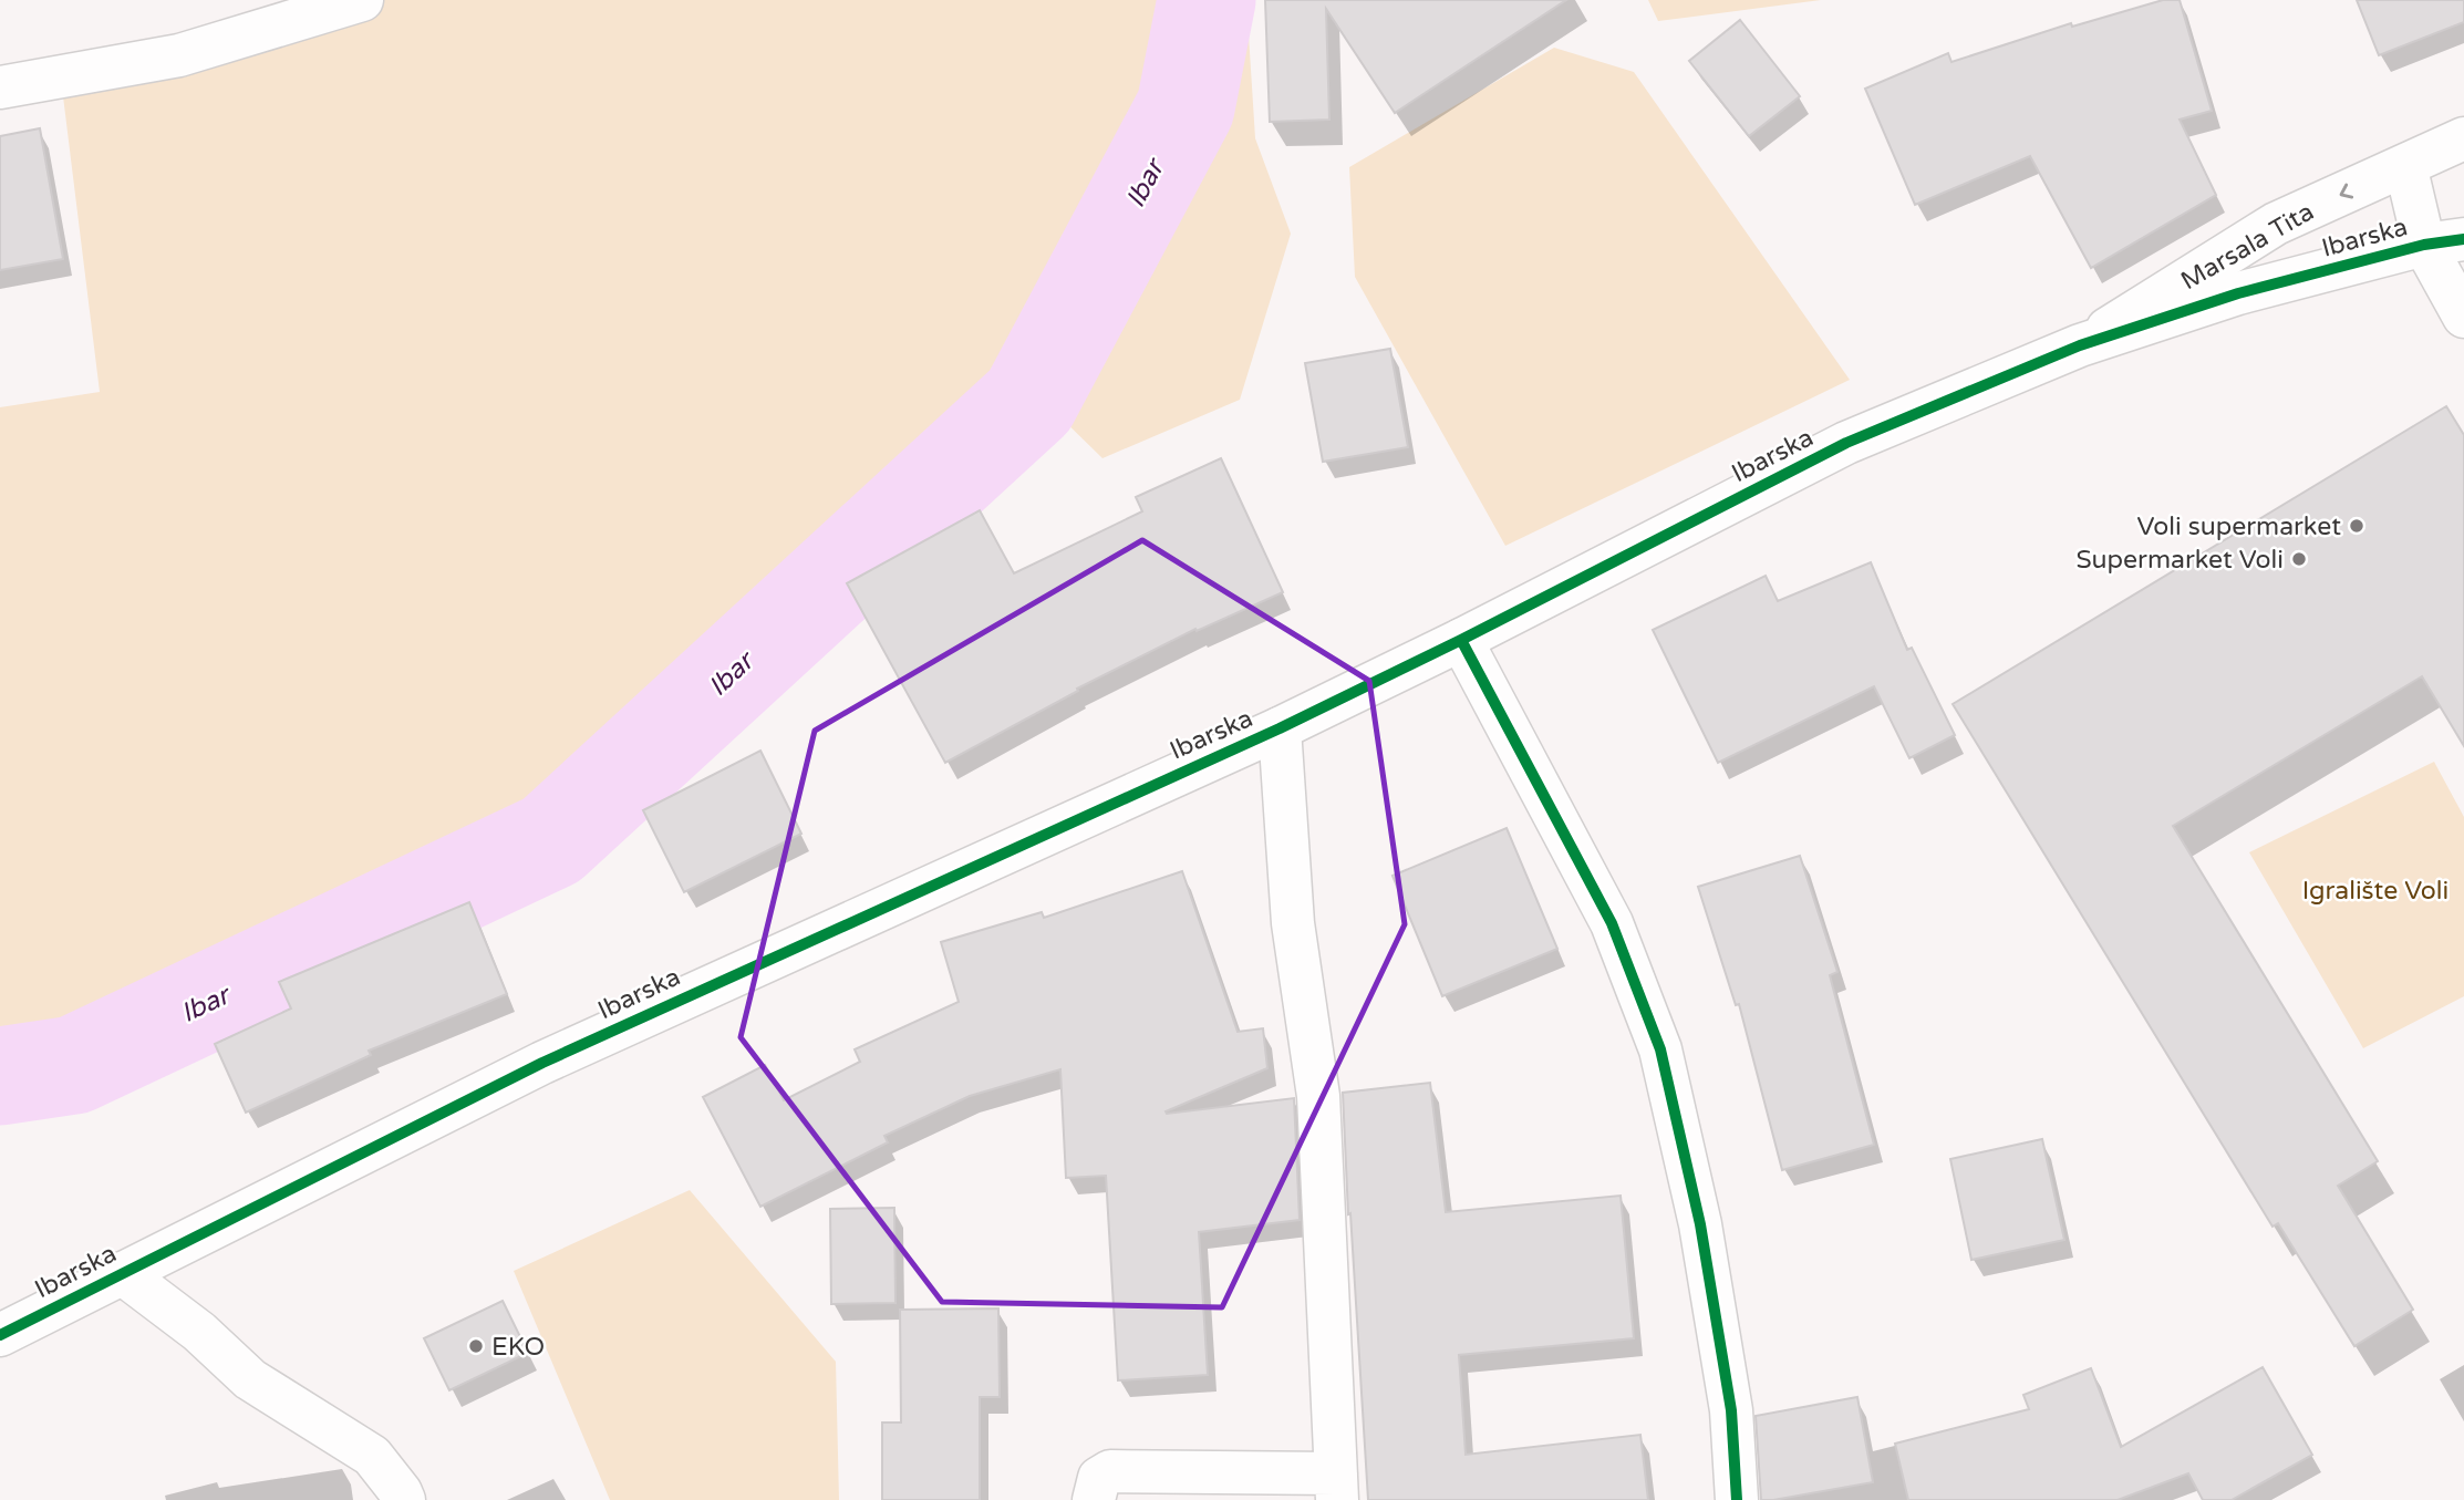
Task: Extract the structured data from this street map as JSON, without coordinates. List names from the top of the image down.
{
  "streets": {
    "street": ["Ibarska", "Marsala Tita"]
  },
  "crossings": [
    ["Ibarska", "Marsala Tita"]
  ],
  "one_way": ["Marsala Tita"],
  "water": ["Ibar"],
  "parks": ["Igralište Voli"],
  "places": ["Voli supermarket", "Supermarket Voli", "EKO"]
}
